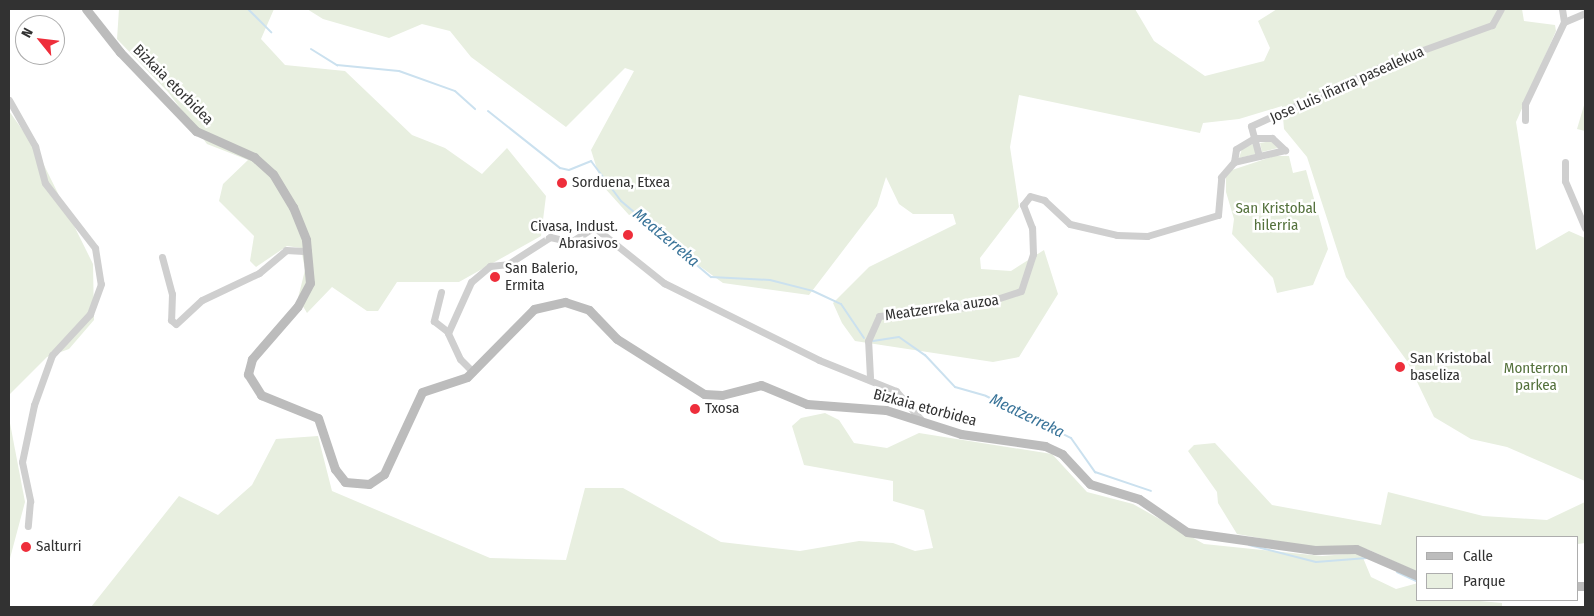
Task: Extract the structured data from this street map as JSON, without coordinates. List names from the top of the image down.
{
  "streets": {
    "street": ["Bizkaia etorbidea", "Jose Luis Iñarra pasealekua", "Meatzerreka auzoa"]
  },
  "crossings": [
    ["Jose Luis Iñarra pasealekua", "Meatzerreka auzoa"]
  ],
  "water": ["Meatzerreka"],
  "parks": ["San Kristobal hilerria", "Monterron parkea"],
  "places": [
    "Sorduena, Etxea",
    "Civasa, Indust. Abrasivos",
    "San Balerio, Ermita",
    "San Kristobal baseliza",
    "Txosa",
    "Salturri"
  ],
  "legend": ["Calle", "Parque"],
  "north": "top left"
}
